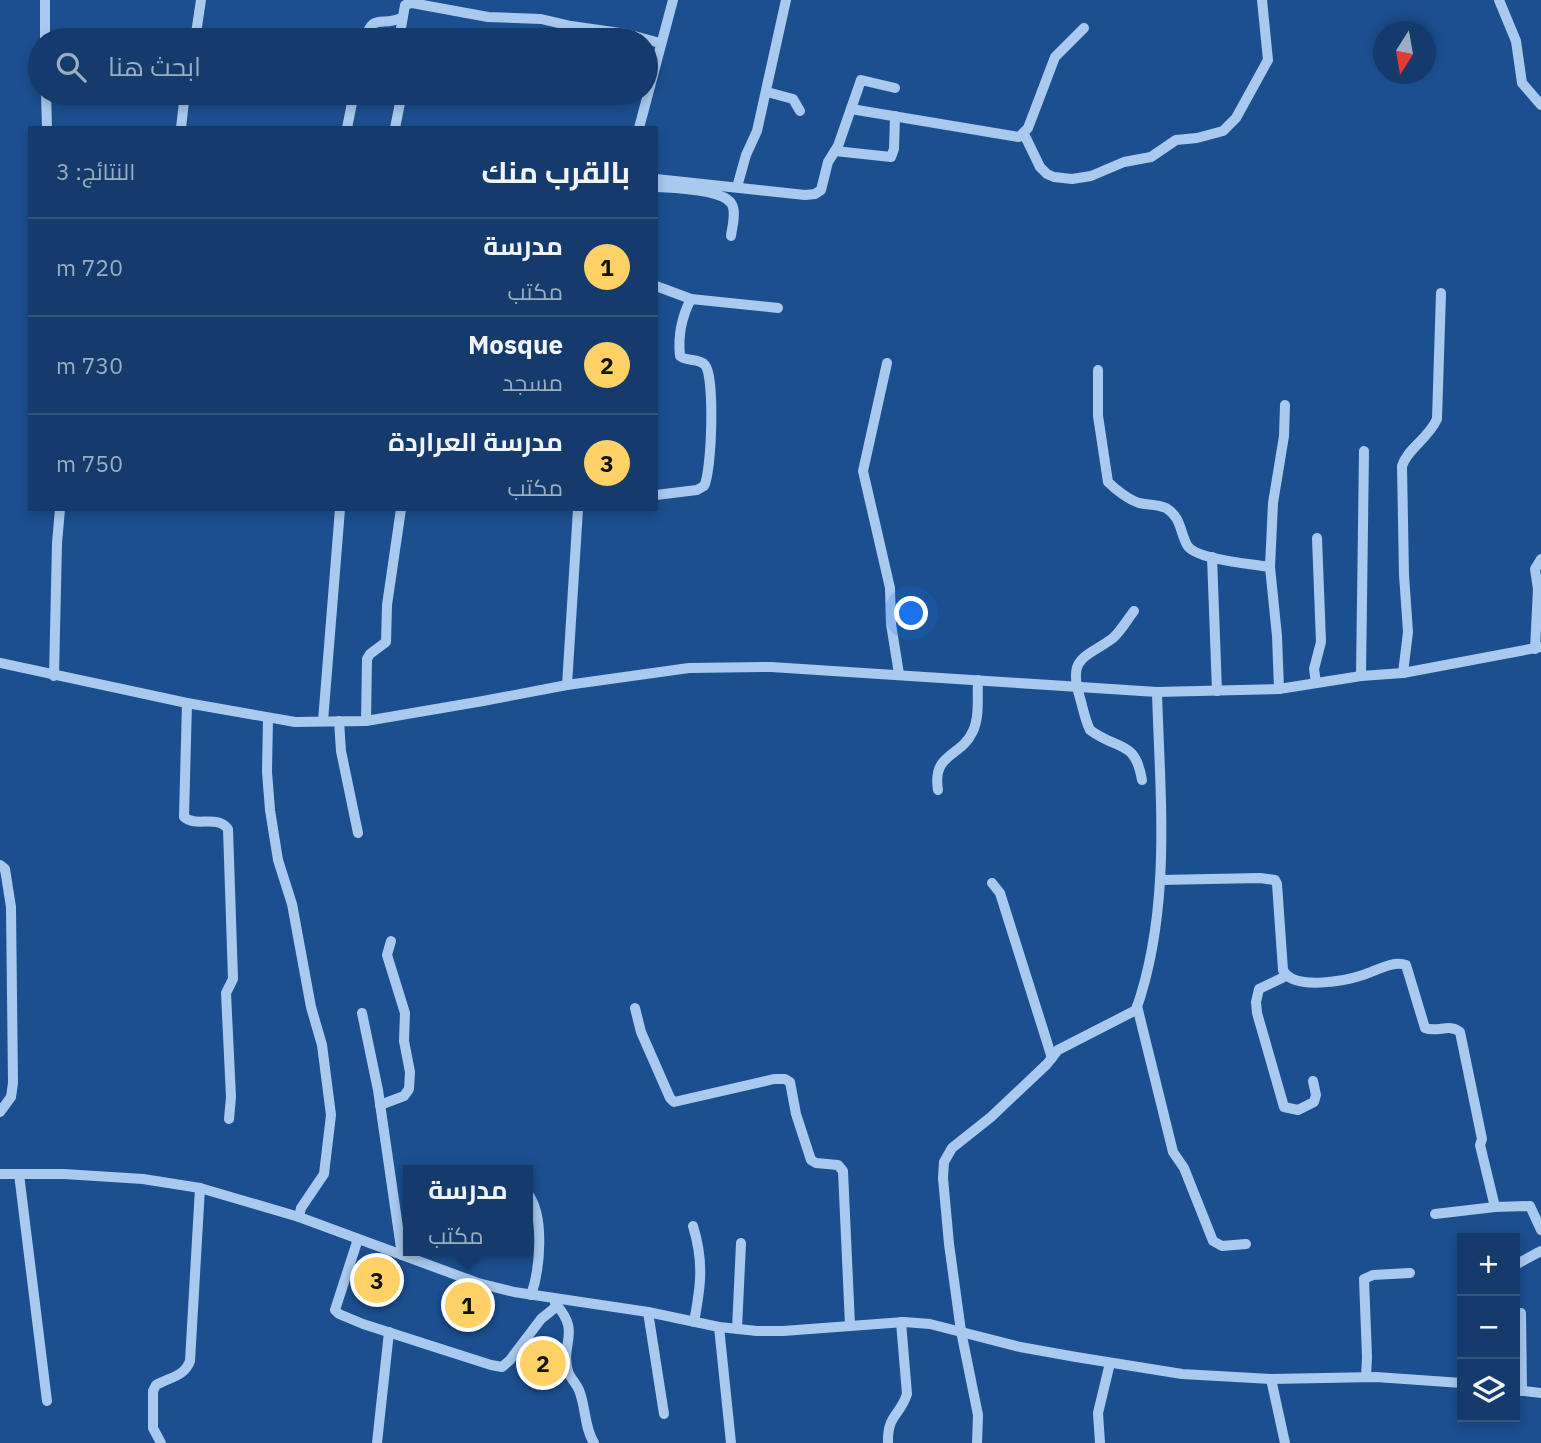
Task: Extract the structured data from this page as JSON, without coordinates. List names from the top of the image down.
{
  "north": "bottom",
  "page": {
    "search": "ابحث هنا",
    "heading": ["بالقرب منك", "النتائج: 3"],
    "list": [
      {
        "mark": "1",
        "name": "مدرسة",
        "note": "مكتب",
        "value": "720 m"
      },
      {
        "mark": "2",
        "name": "Mosque",
        "note": "مسجد",
        "value": "730 m"
      },
      {
        "mark": "3",
        "name": "مدرسة العراردة",
        "note": "مكتب",
        "value": "750 m"
      }
    ],
    "popup": ["مدرسة", "مكتب"],
    "map_buttons": ["+", "−"],
    "pins": ["3", "1", "2"]
  }
}
